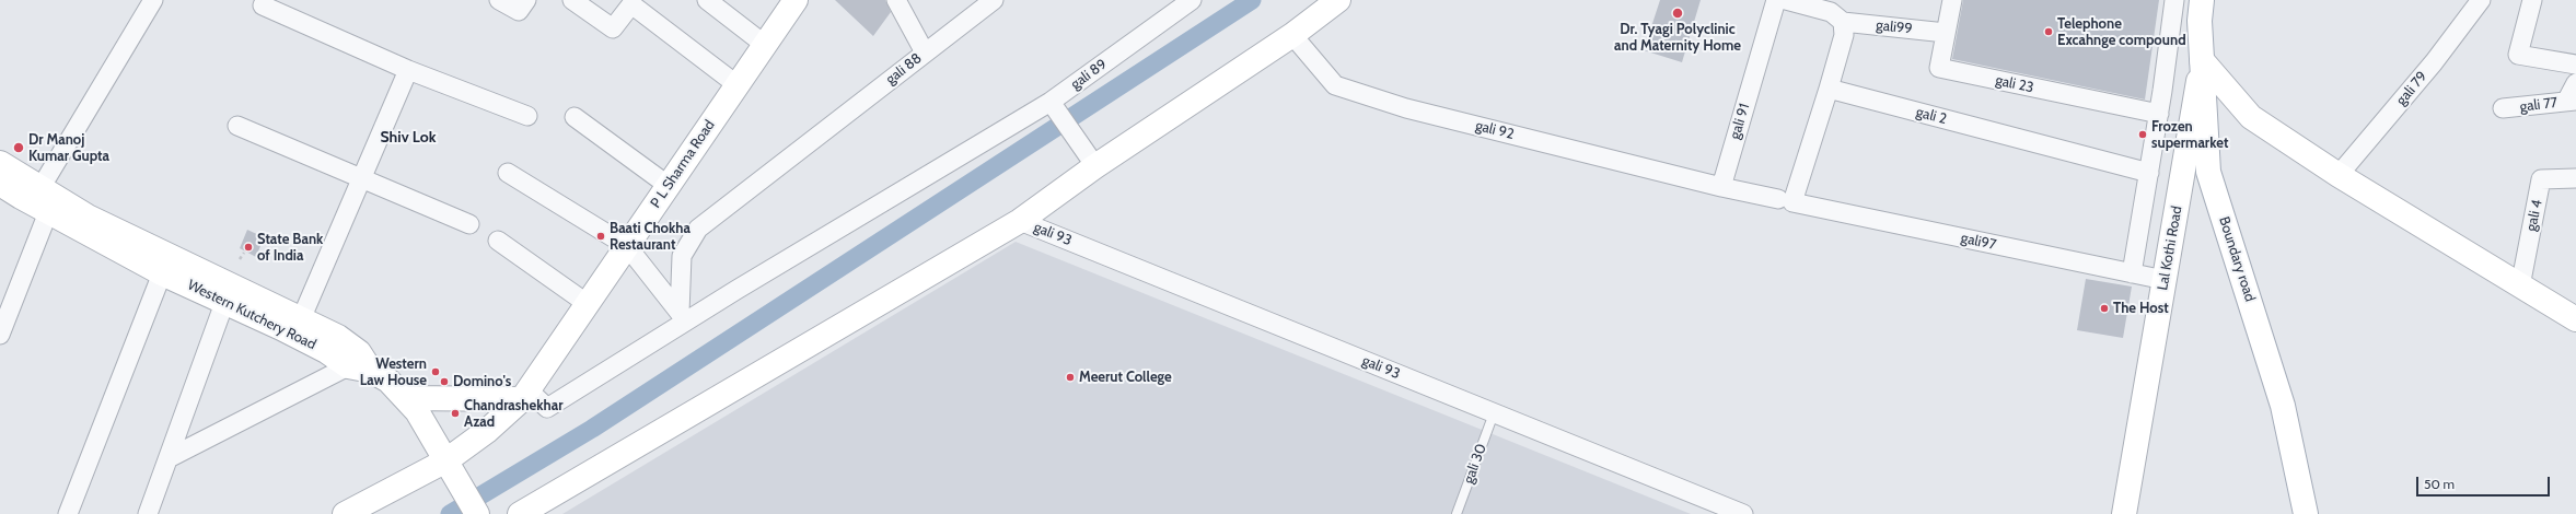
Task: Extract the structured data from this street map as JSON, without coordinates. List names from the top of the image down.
{
  "streets": {
    "street": [
      "gali99",
      "gali 88",
      "gali 89",
      "gali 23",
      "gali 79",
      "gali 77",
      "gali 2",
      "gali 91",
      "gali 92",
      "P L Sharma Road",
      "gali 4",
      "gali 93",
      "gali97",
      "Lal Kothi Road",
      "Boundary road",
      "Western Kutchery Road"
    ],
    "lane": ["gali 30"]
  },
  "crossings": [
    ["gali99", "gali 23"],
    ["gali 88", "P L Sharma Road"],
    ["gali 89", "P L Sharma Road"],
    ["gali 91", "gali 92"],
    ["P L Sharma Road", "Western Kutchery Road"],
    ["gali 93", "gali 30"],
    ["gali97", "Lal Kothi Road"],
    ["Lal Kothi Road", "Boundary road"]
  ],
  "districts": ["Shiv Lok"],
  "places": [
    "Dr. Tyagi Polyclinic and Maternity Home",
    "Telephone Excahnge compound",
    "Frozen supermarket",
    "Dr Manoj Kumar Gupta",
    "Baati Chokha Restaurant",
    "State Bank of India",
    "The Host",
    "Western Law House",
    "Meerut College",
    "Domino's",
    "Chandrashekhar Azad"
  ],
  "scale_bar": "50 m"
}
